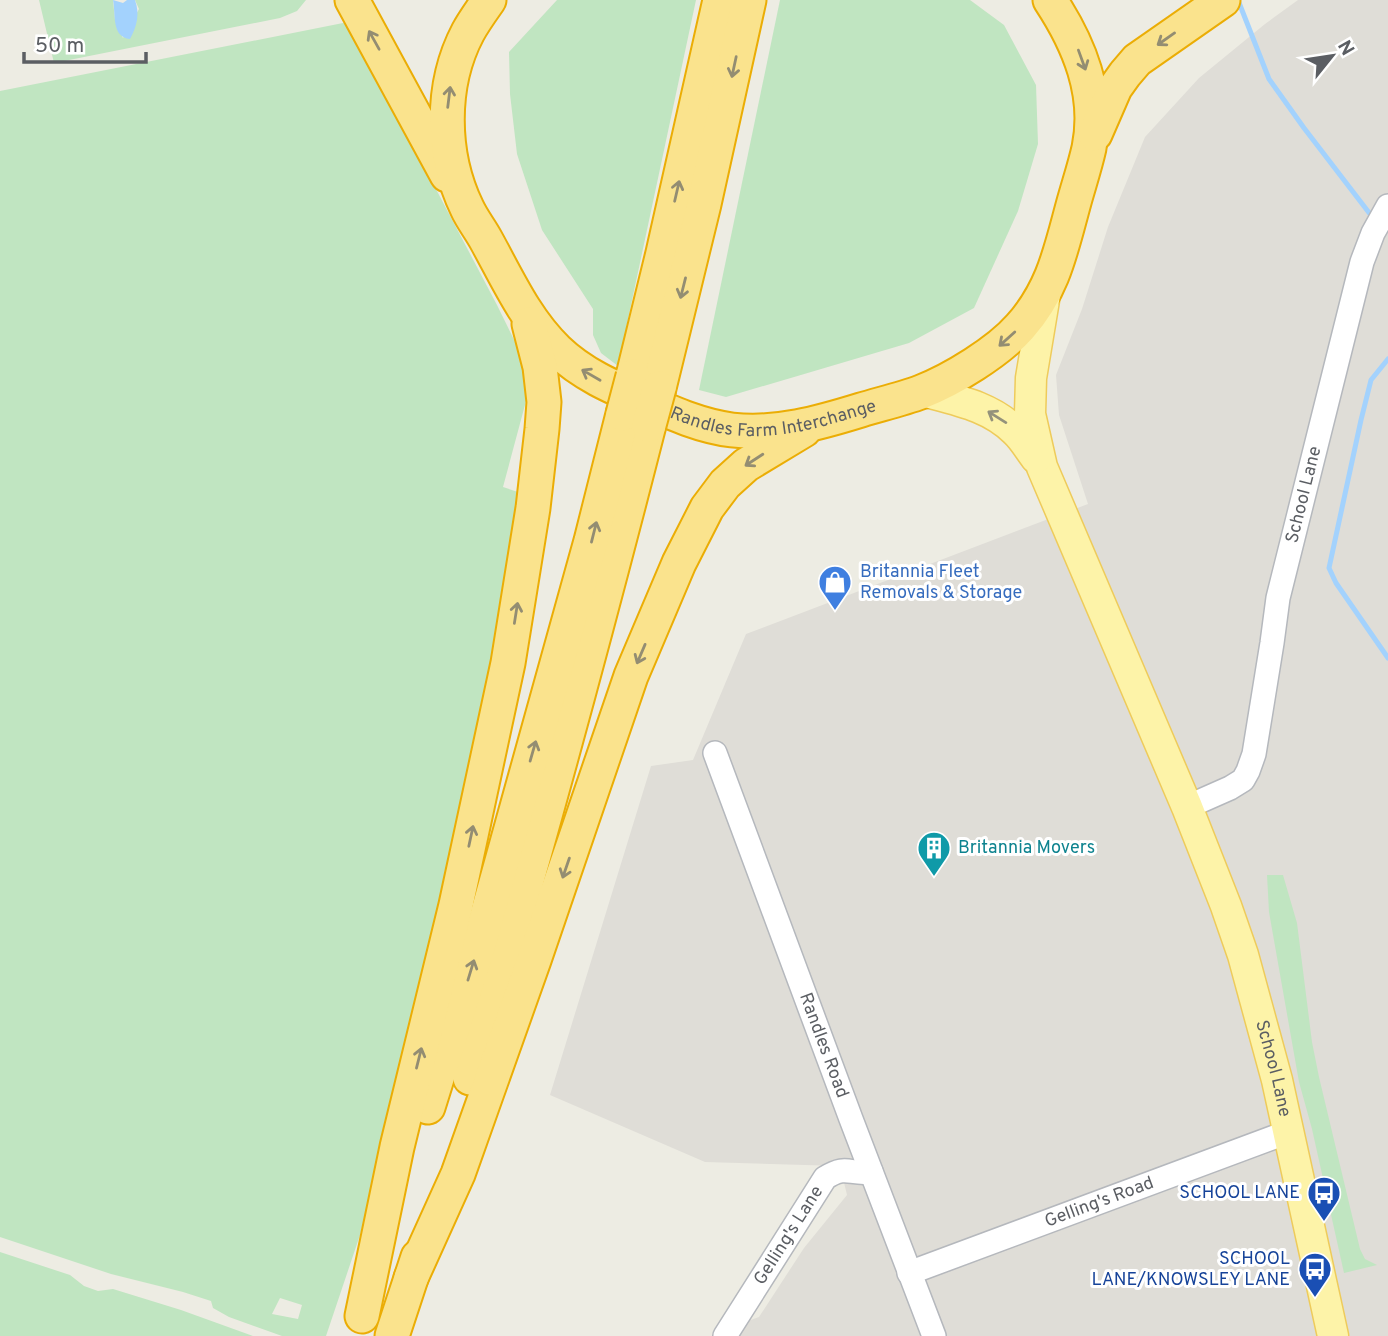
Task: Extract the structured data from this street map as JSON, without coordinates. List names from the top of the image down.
{
  "streets": {
    "highway": ["Randles Farm Interchange"],
    "main road": ["School Lane"],
    "street": ["Randles Road", "Gelling's Road", "Gelling's Lane"]
  },
  "crossings": [
    ["Randles Farm Interchange", "School Lane"],
    ["School Lane", "Gelling's Road"],
    ["Randles Road", "Gelling's Road"],
    ["Randles Road", "Gelling's Lane"]
  ],
  "places": {
    "shop": ["Britannia Fleet Removals & Storage"],
    "building": ["Britannia Movers"],
    "bus stop": ["SCHOOL LANE", "SCHOOL LANE/KNOWSLEY LANE"]
  },
  "scale_bar": "50 m",
  "north": "top right"
}
